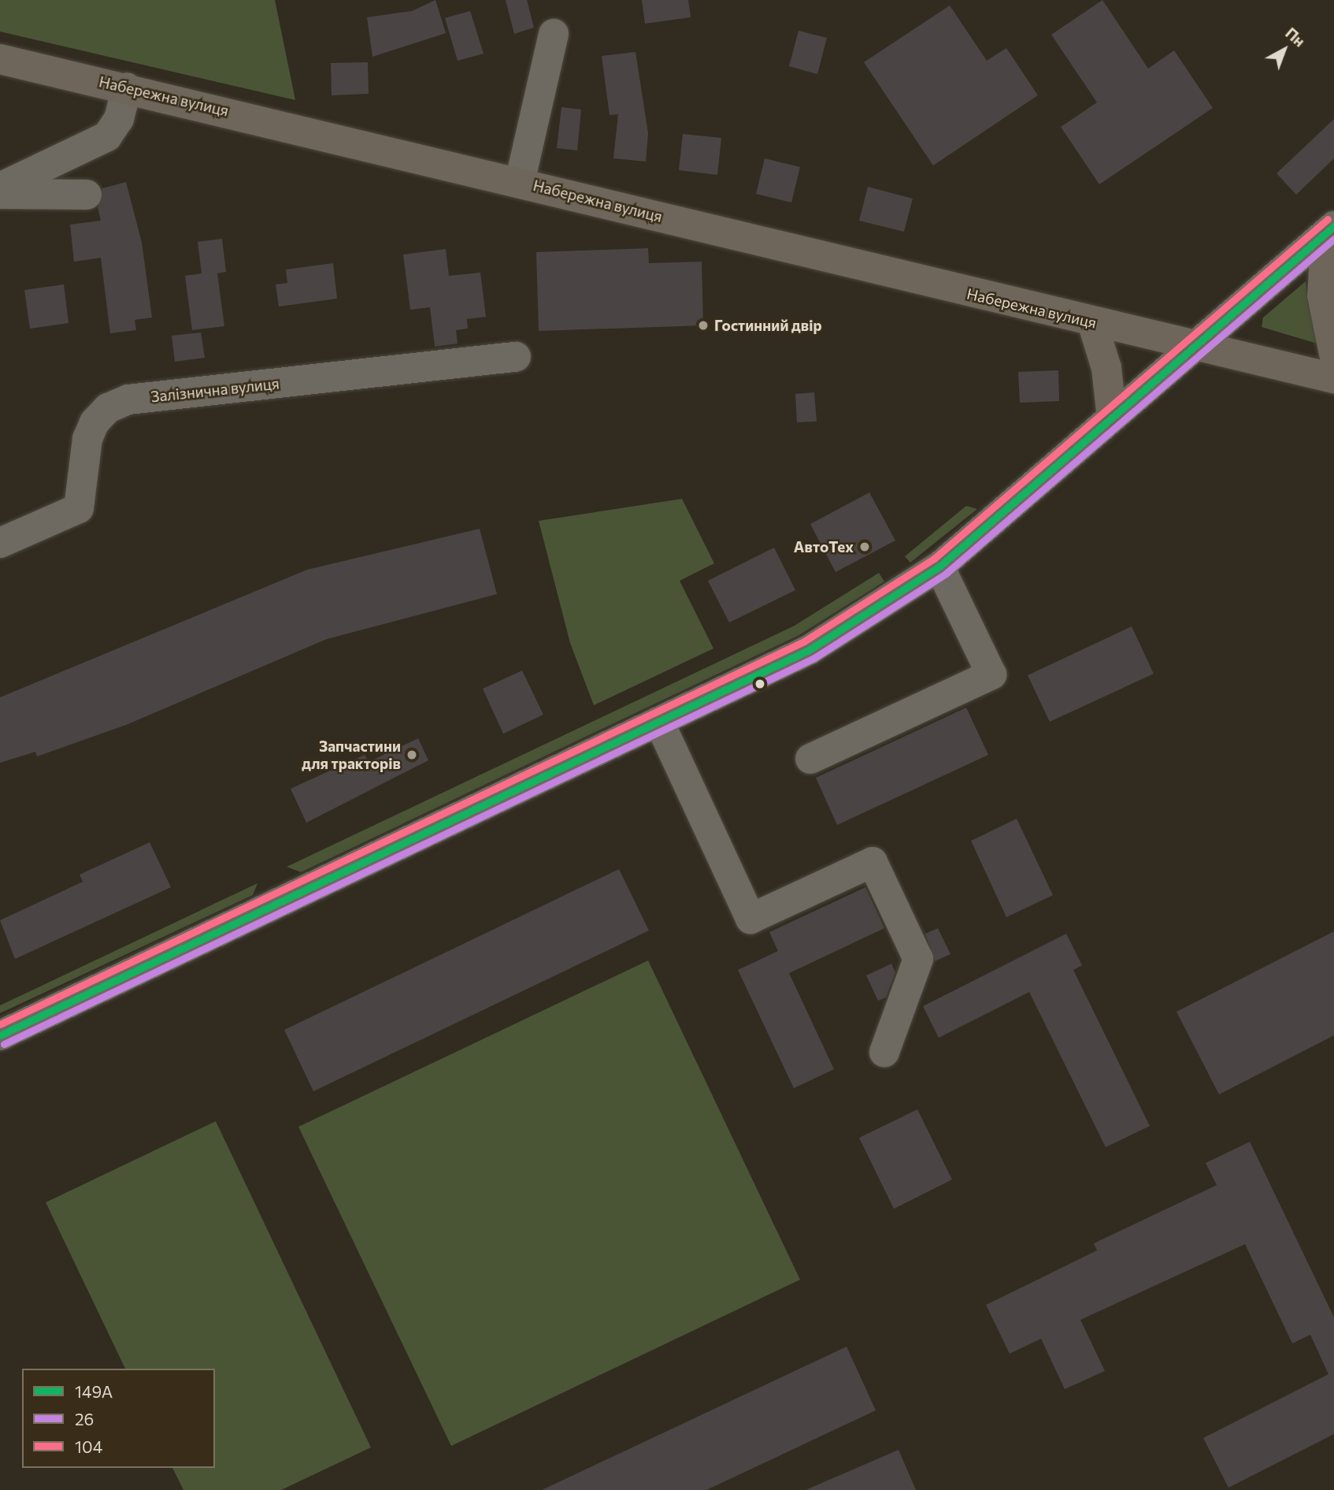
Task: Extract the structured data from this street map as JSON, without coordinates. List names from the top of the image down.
{
  "streets": {
    "main road": ["Набережна вулиця"],
    "street": ["Залізнична вулиця"]
  },
  "places": ["Гостинний двір", "АвтоТех", "Запчастини для тракторів"],
  "lines": ["transit line 104", "transit line 149А", "transit line 26"],
  "legend": ["149А", "26", "104"],
  "north": "top right"
}
